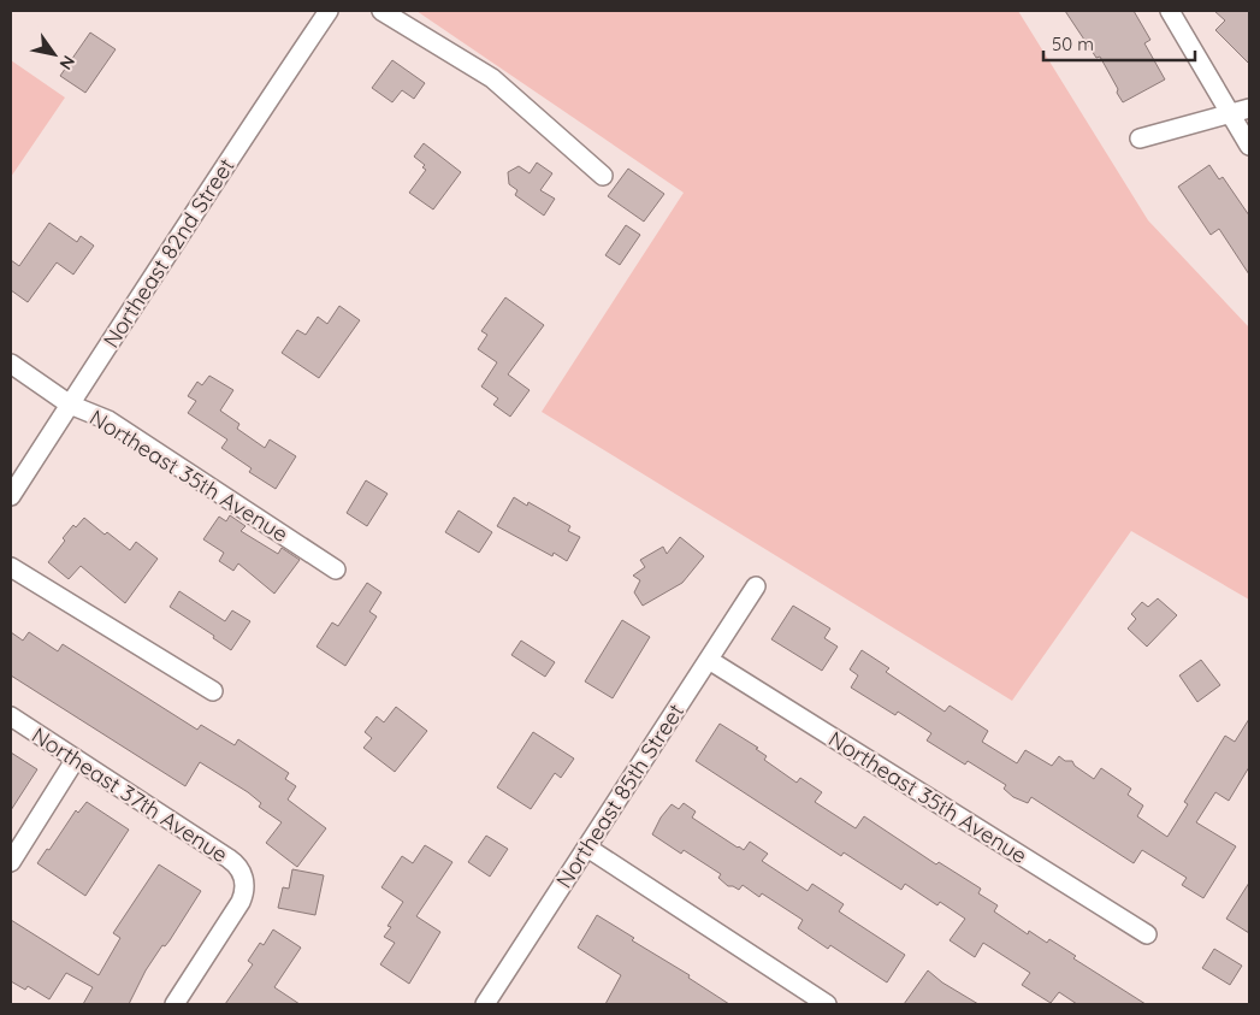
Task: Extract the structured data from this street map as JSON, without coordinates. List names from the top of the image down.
{
  "streets": {
    "street": [
      "Northeast 82nd Street",
      "Northeast 35th Avenue",
      "Northeast 37th Avenue",
      "Northeast 85th Street"
    ]
  },
  "crossings": [
    ["Northeast 82nd Street", "Northeast 35th Avenue"],
    ["Northeast 35th Avenue", "Northeast 85th Street"]
  ],
  "scale_bar": "50 m",
  "north": "bottom right"
}
